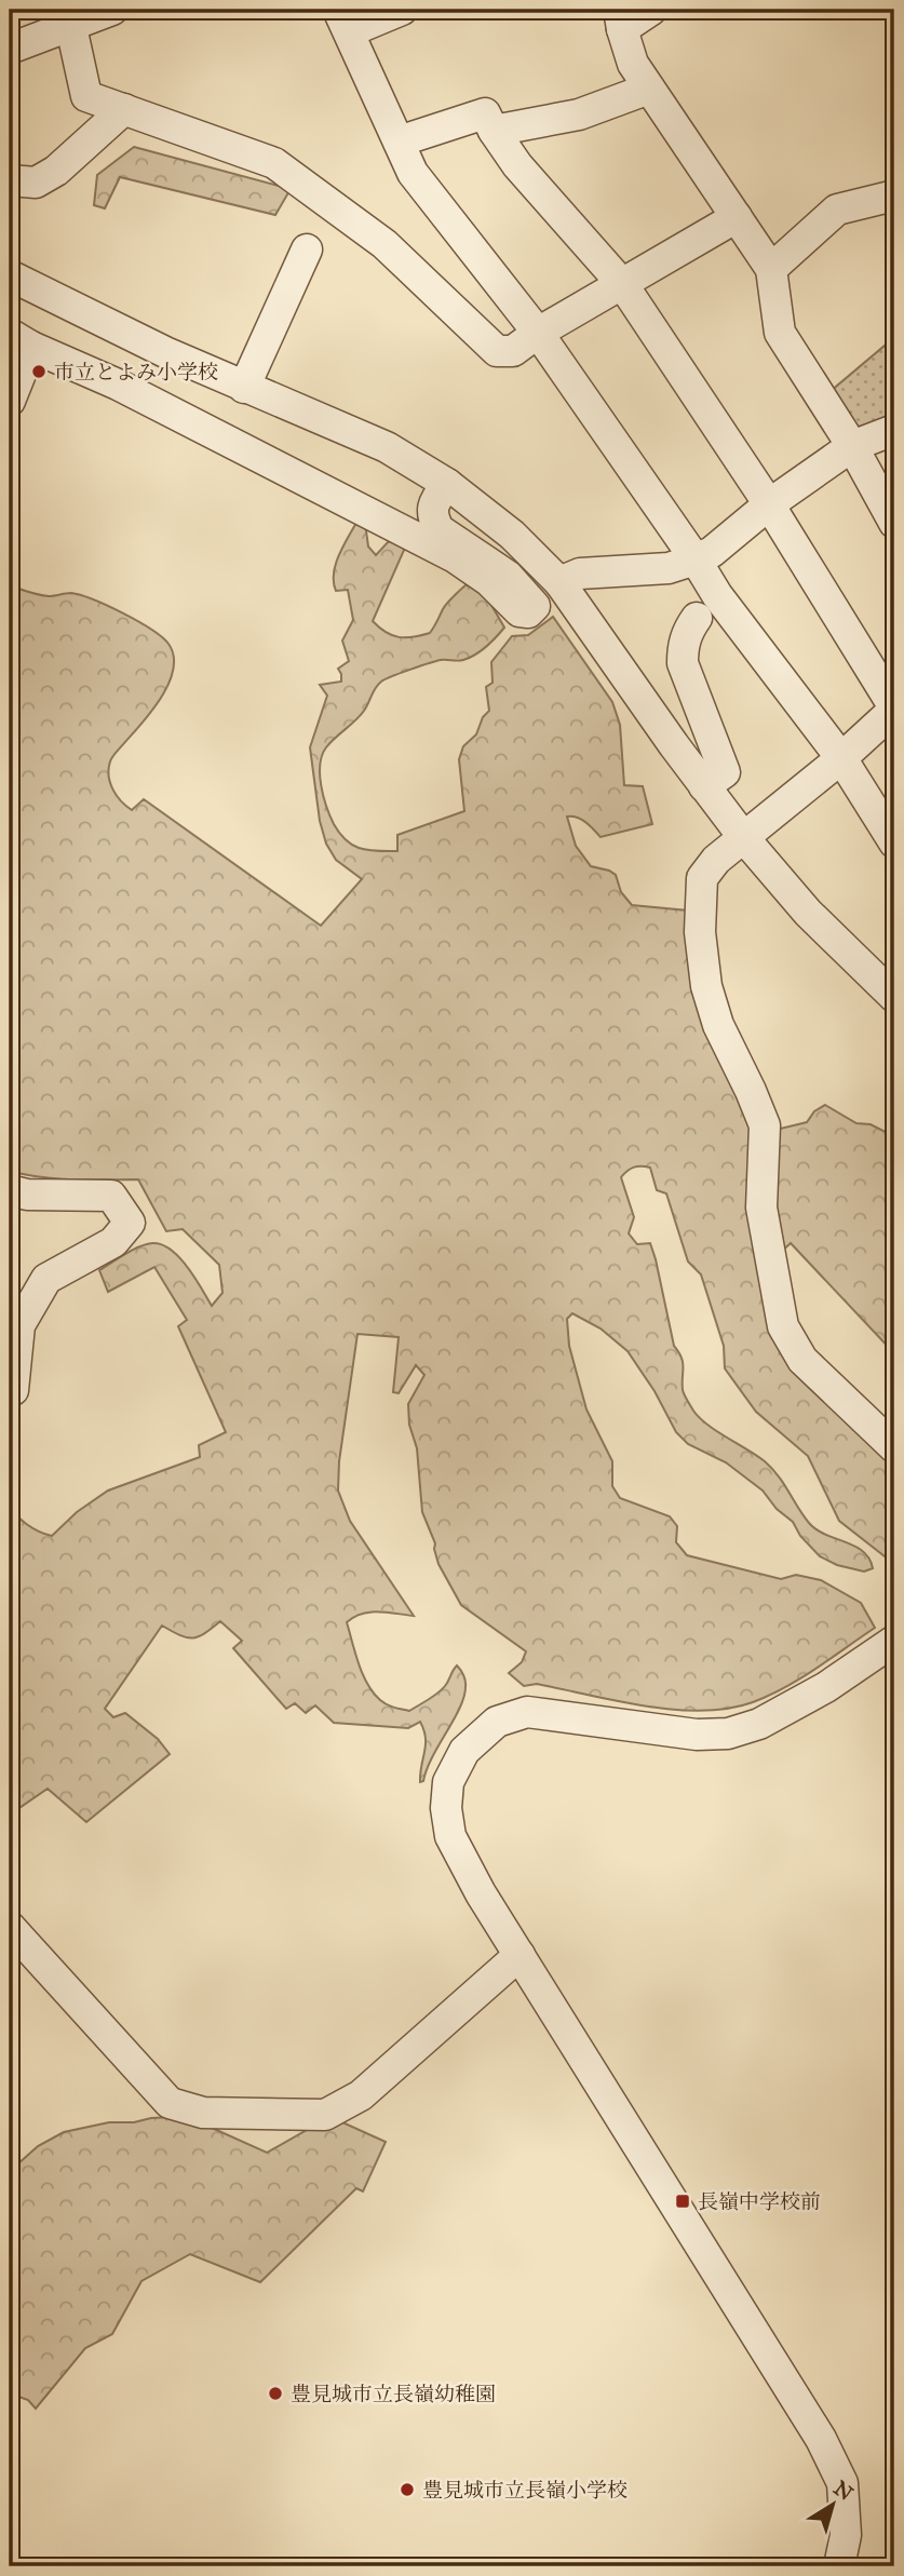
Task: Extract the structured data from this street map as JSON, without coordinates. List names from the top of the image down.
{
  "places": {
    "other": ["市立とよみ小学校", "豊見城市立長嶺幼稚園", "豊見城市立長嶺小学校"],
    "transit": ["長嶺中学校前"]
  },
  "north": "top right"
}
